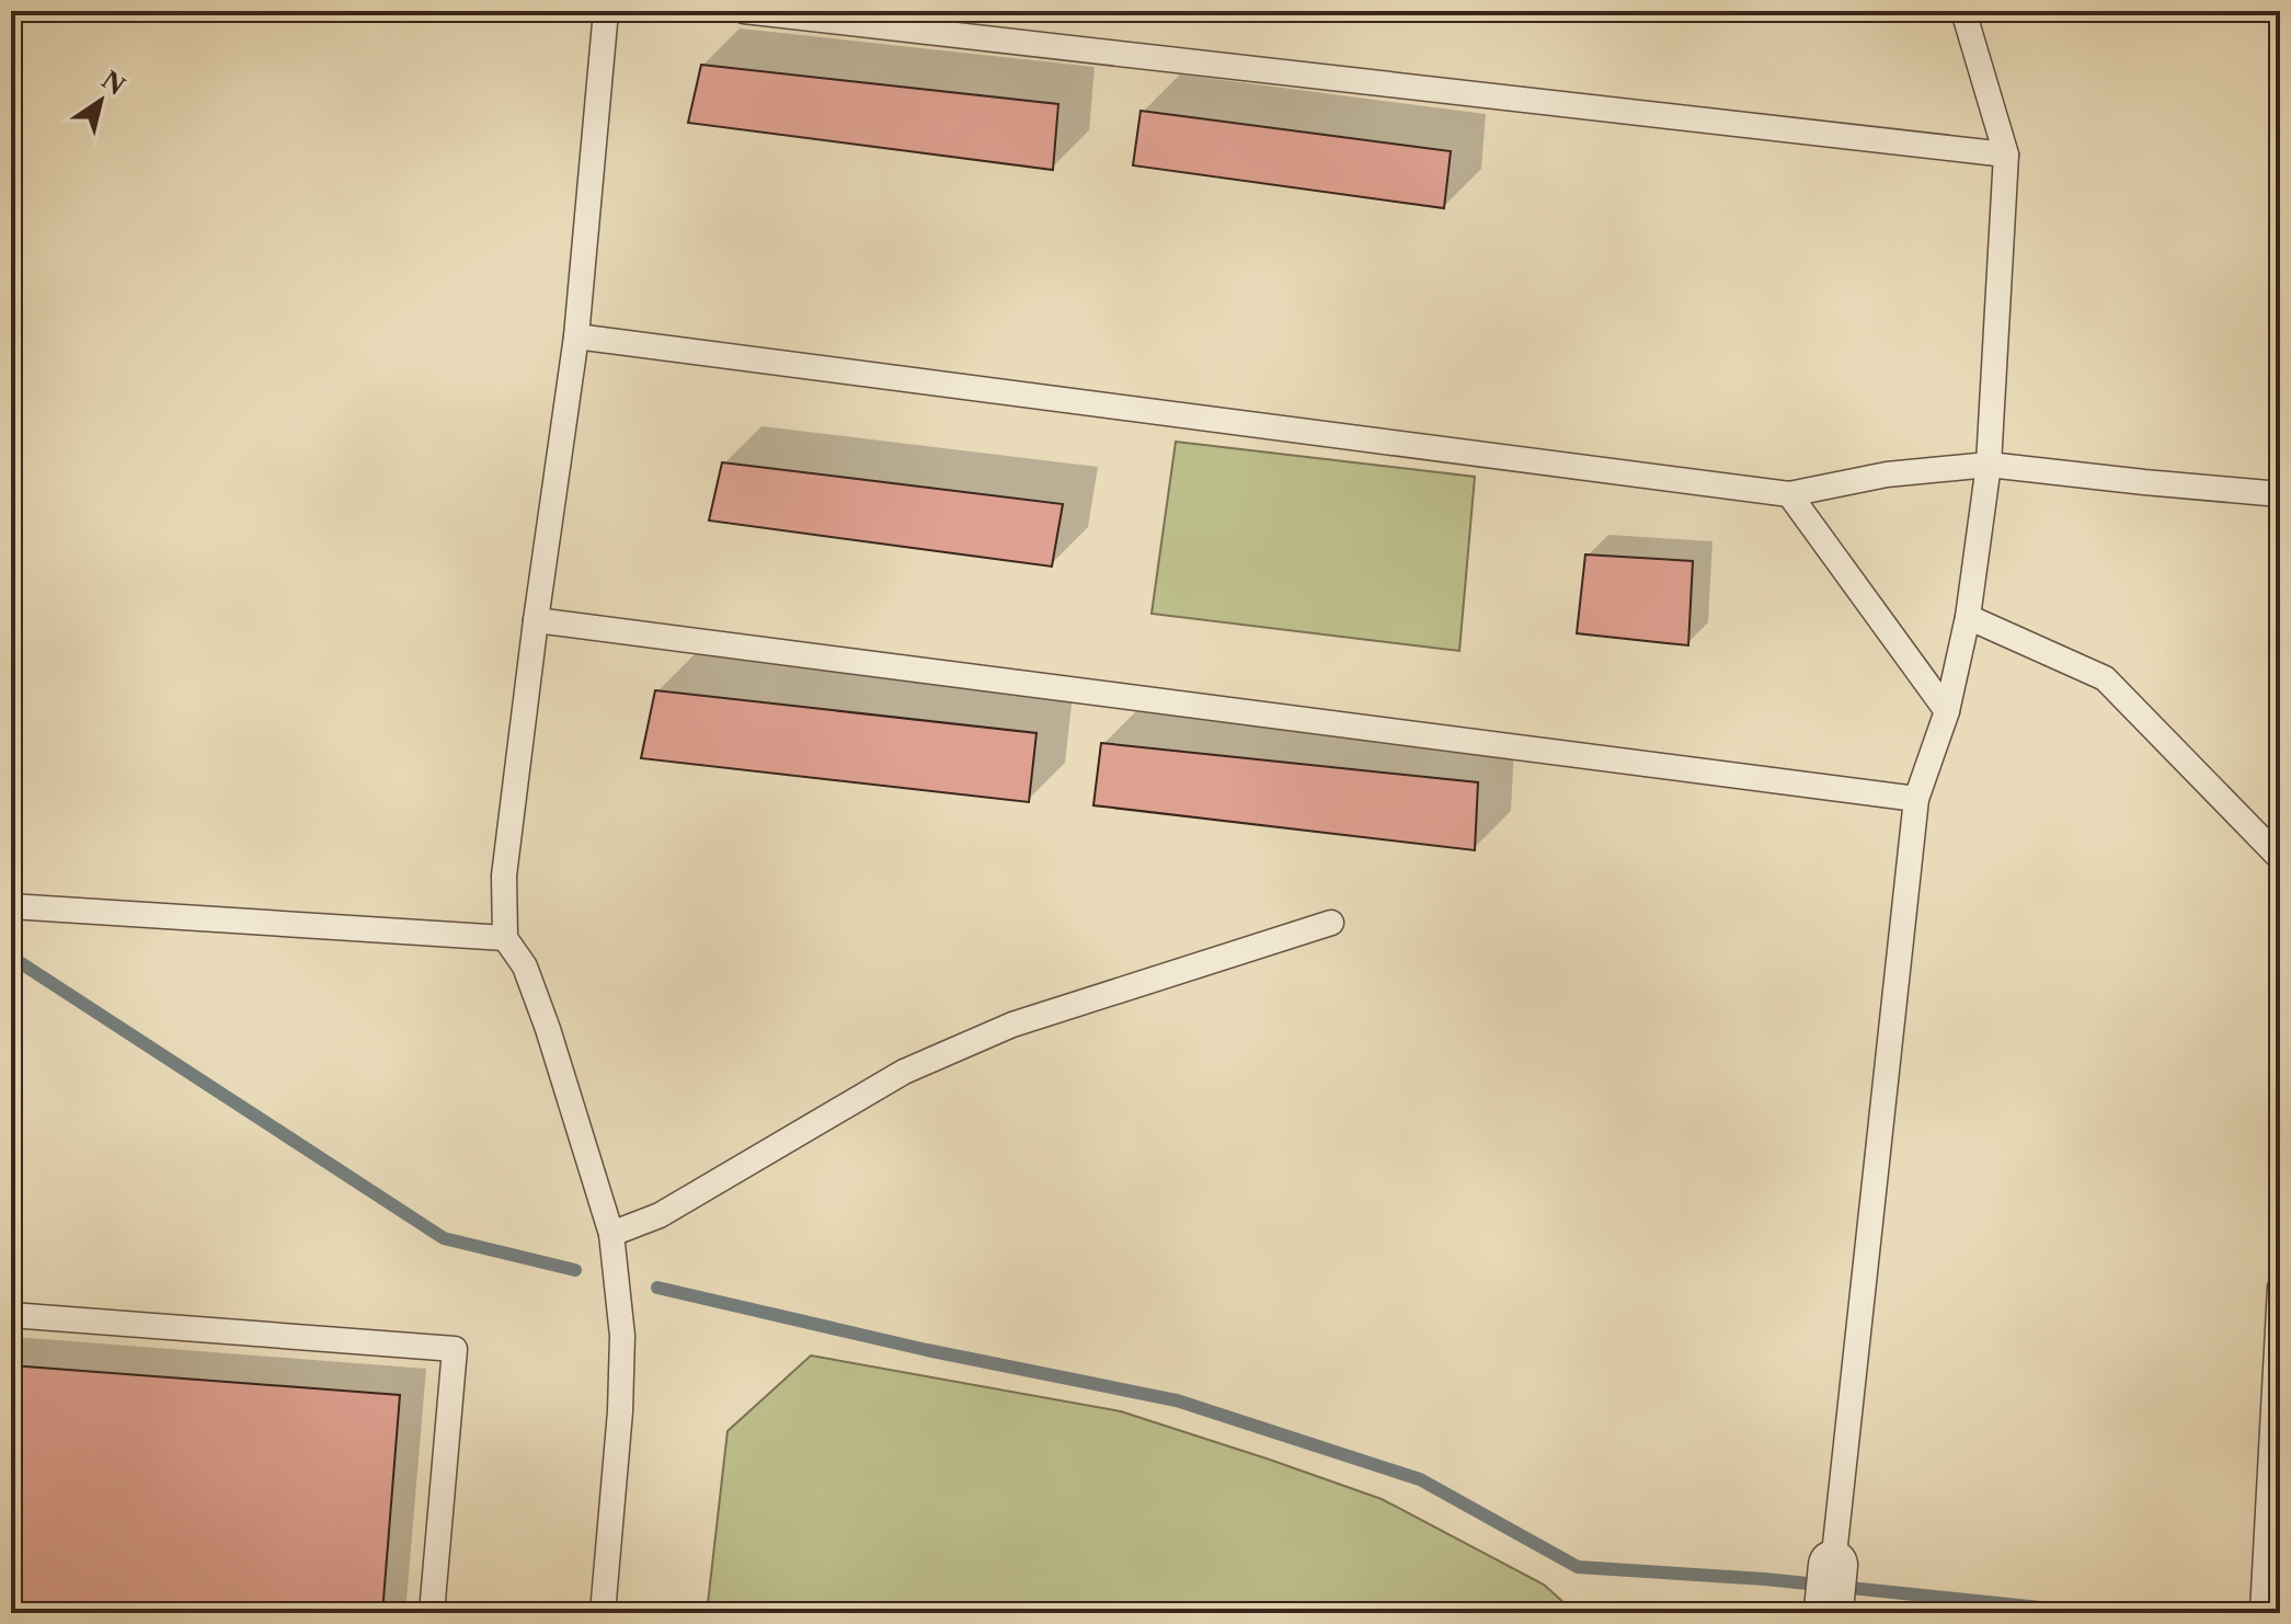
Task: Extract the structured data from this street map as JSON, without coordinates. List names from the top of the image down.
{
  "north": "top right"
}
